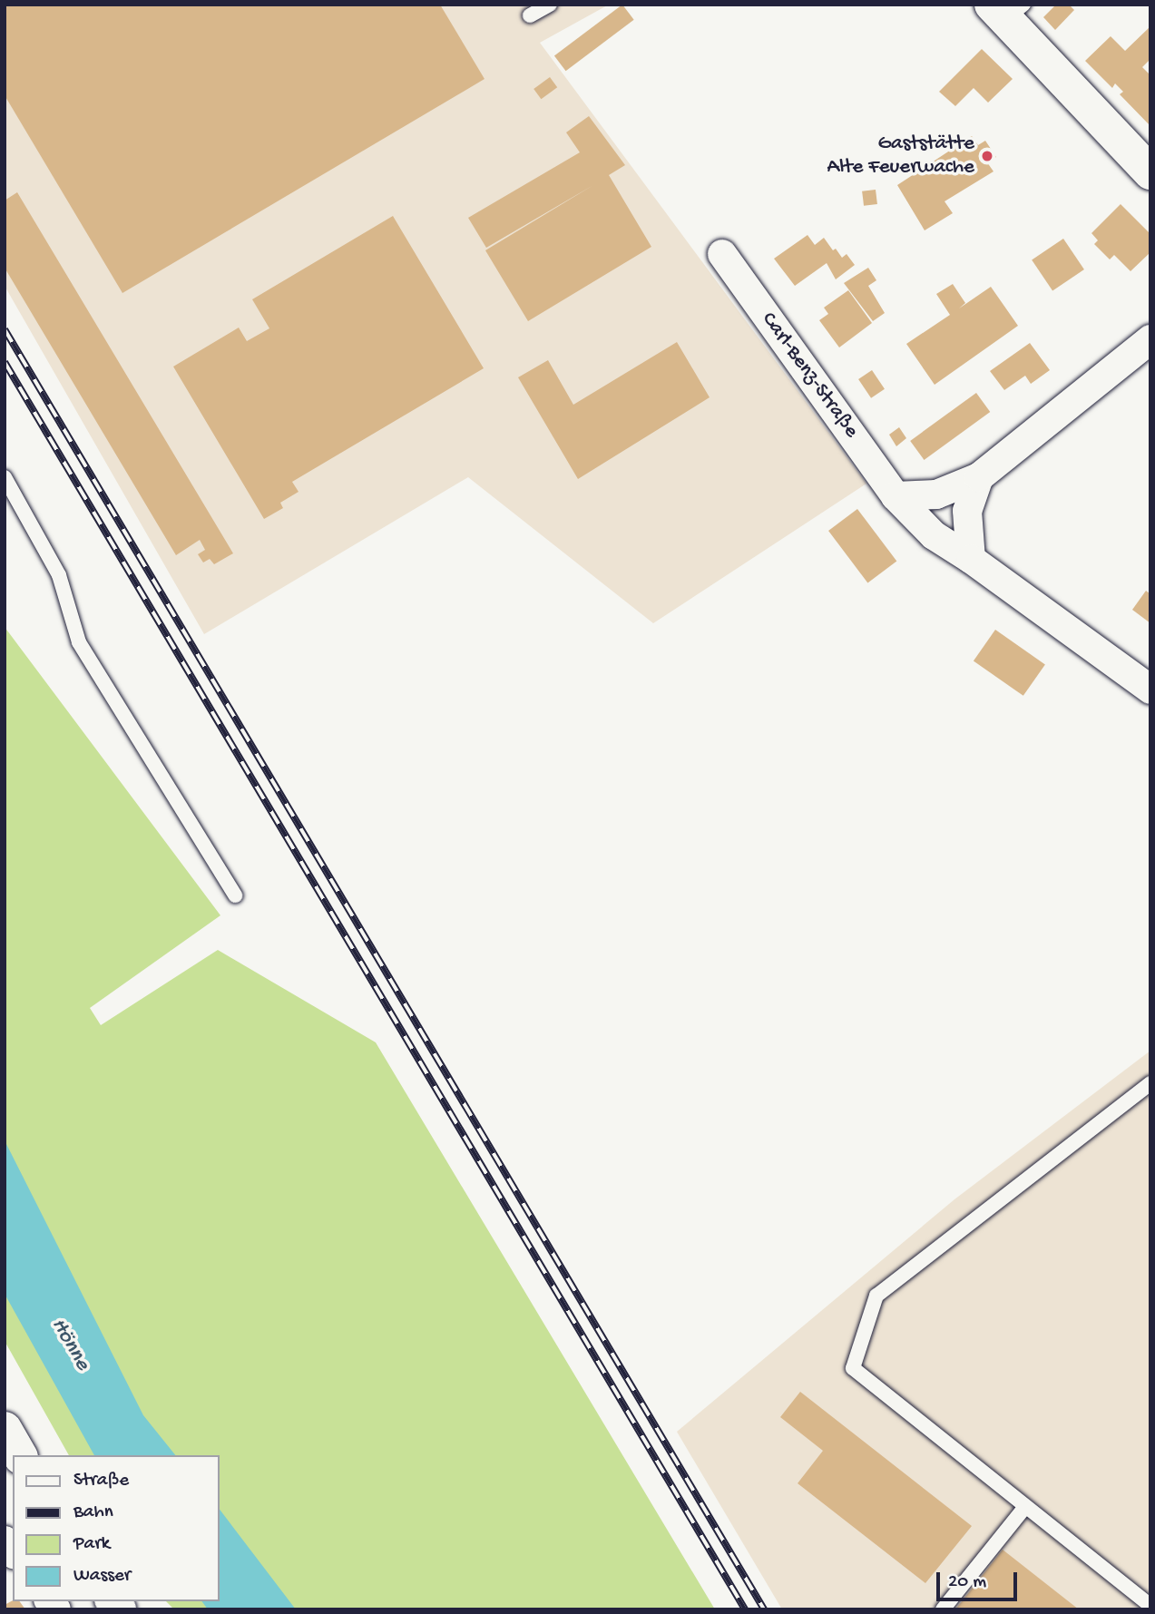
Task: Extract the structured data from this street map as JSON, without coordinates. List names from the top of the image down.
{
  "streets": {
    "street": ["Carl-Benz-Straße"]
  },
  "water": ["Hönne"],
  "places": ["Gaststätte Alte Feuerwache"],
  "legend": [
    "Straße",
    "Bahn",
    "Park",
    "Wasser"
  ],
  "scale_bar": "20 m"
}
